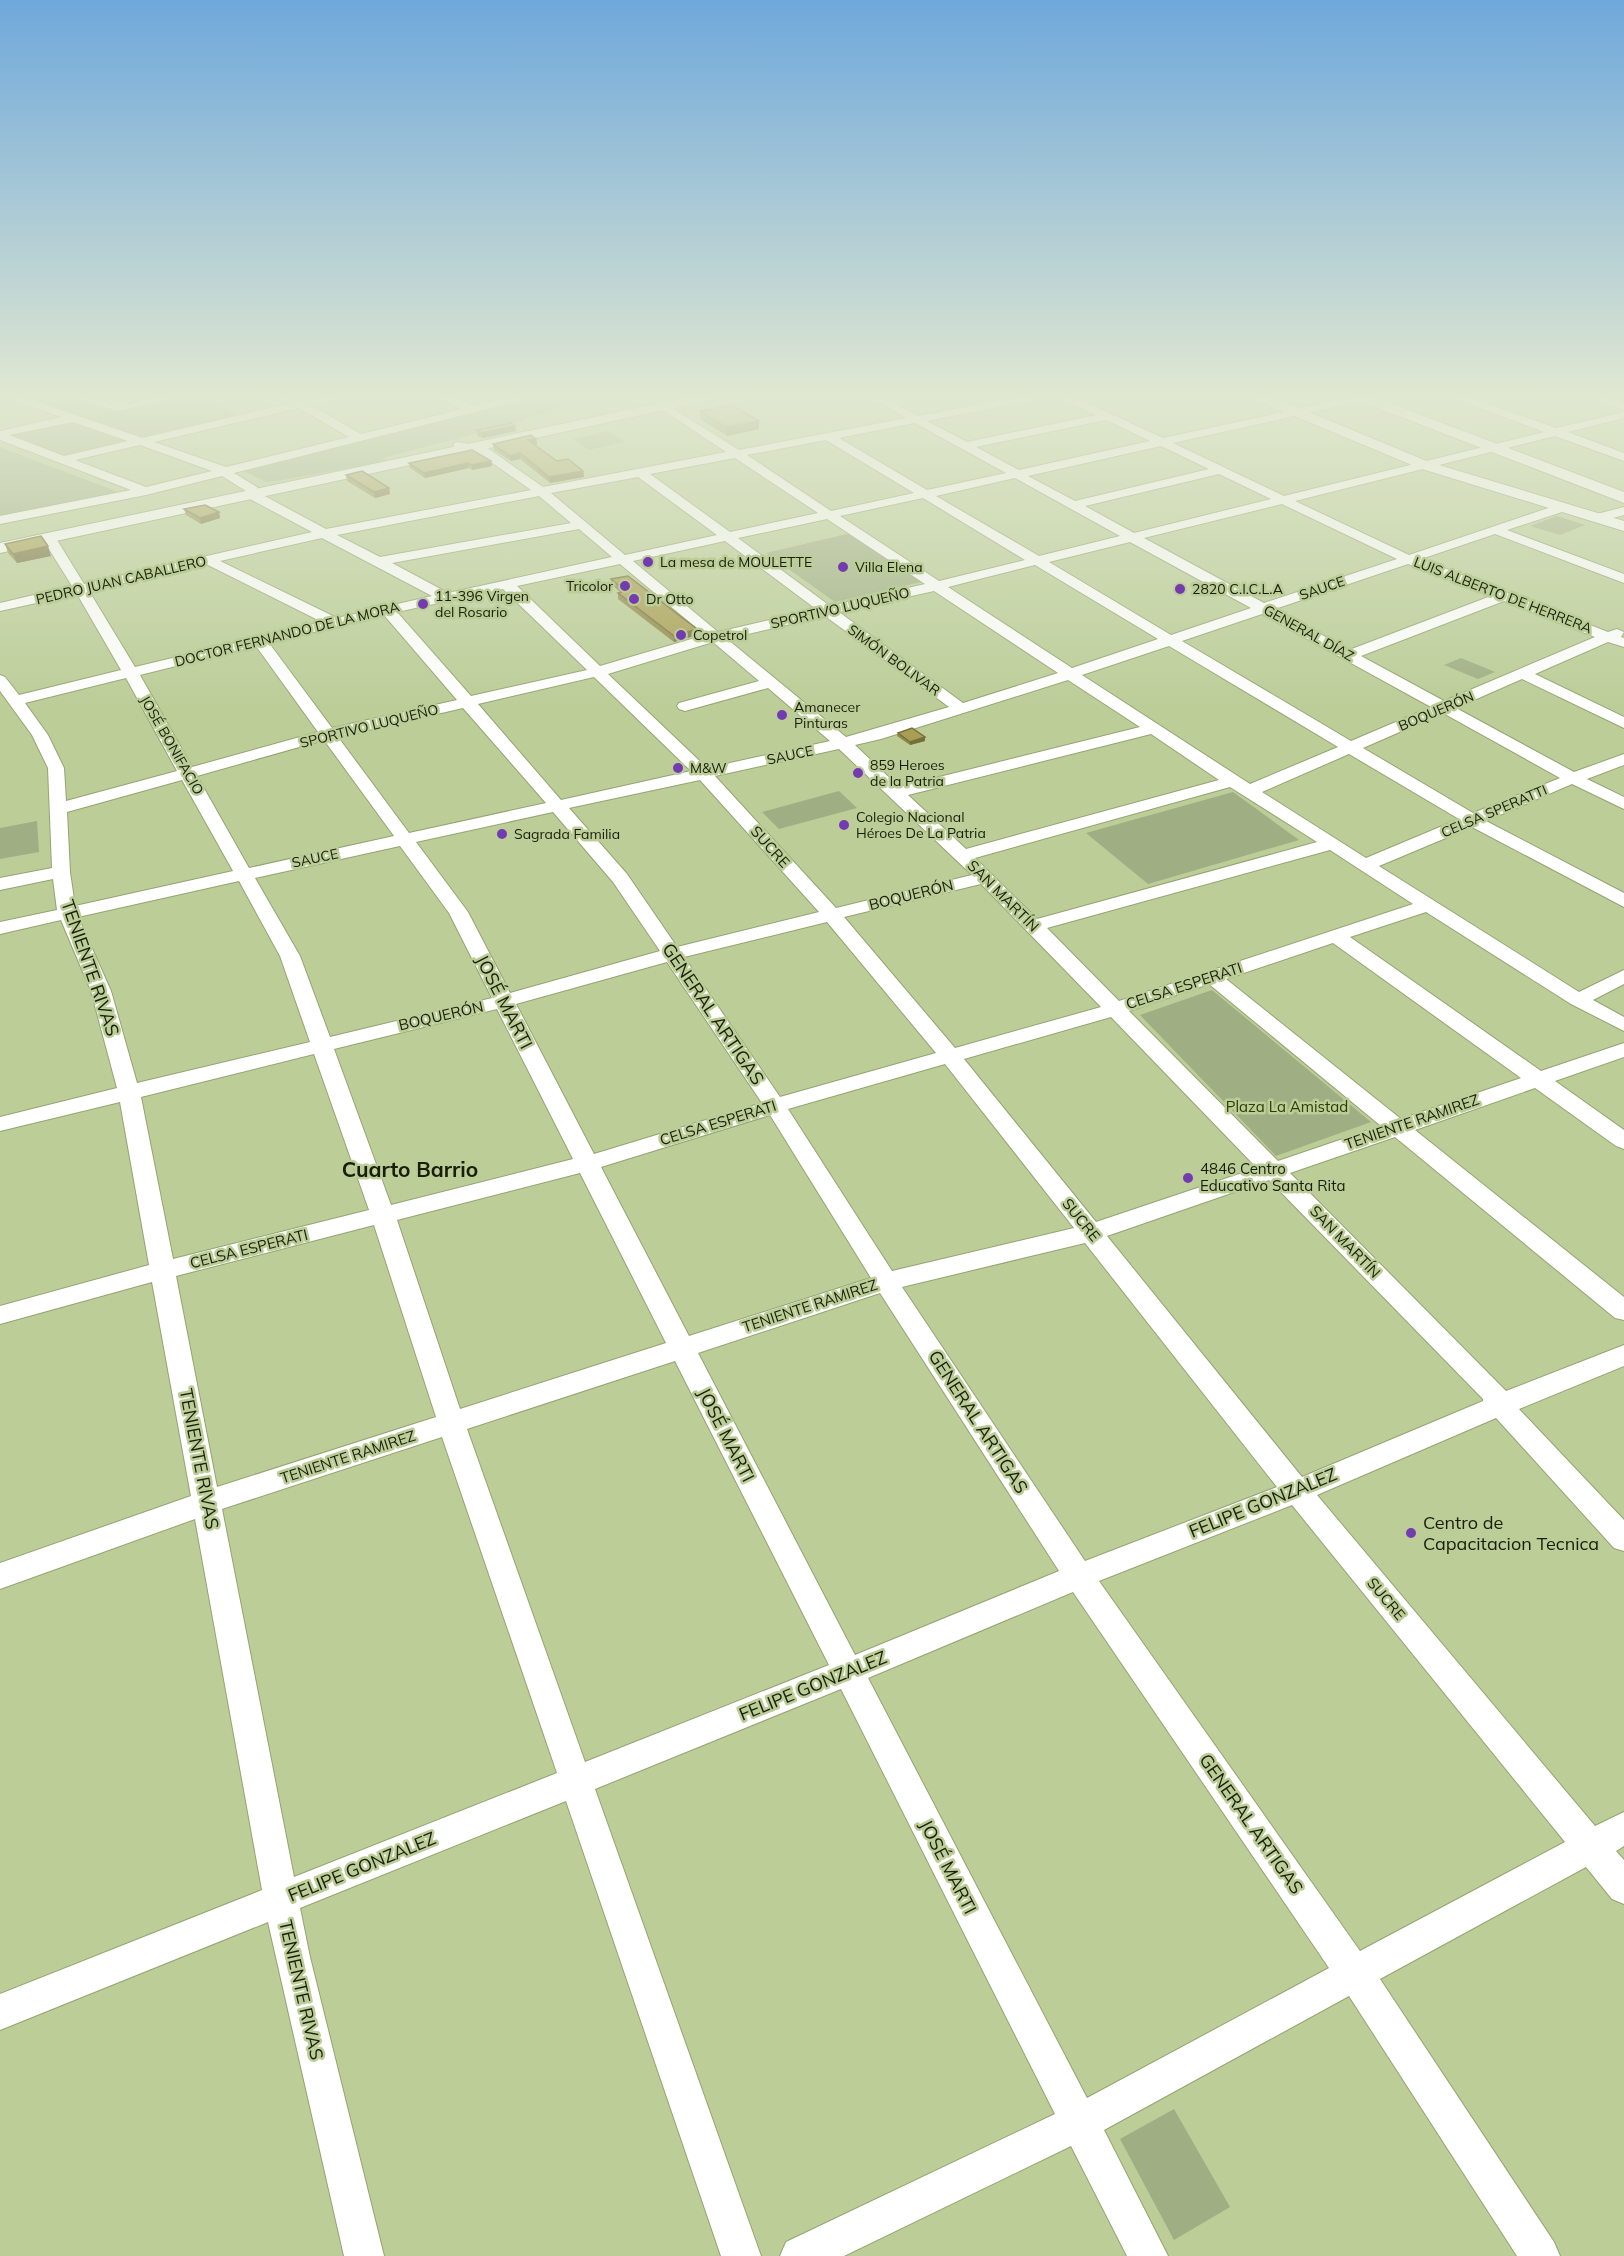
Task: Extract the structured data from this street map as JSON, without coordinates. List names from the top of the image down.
{
  "streets": {
    "street": [
      "PEDRO JUAN CABALLERO",
      "SAUCE",
      "LUIS ALBERTO DE HERRERA",
      "SPORTIVO LUQUEÑO",
      "GENERAL DÍAZ",
      "DOCTOR FERNANDO DE LA MORA",
      "SIMÓN BOLIVAR",
      "BOQUERÓN",
      "JOSÉ BONIFACIO",
      "CELSA SPERATTI",
      "SUCRE",
      "SAN MARTÍN",
      "TENIENTE RIVAS",
      "CELSA ESPERATI",
      "JOSÉ MARTI",
      "GENERAL ARTIGAS",
      "TENIENTE RAMIREZ",
      "FELIPE GONZALEZ"
    ]
  },
  "crossings": [
    ["PEDRO JUAN CABALLERO", "JOSÉ BONIFACIO"],
    ["SAUCE", "LUIS ALBERTO DE HERRERA"],
    ["SAUCE", "GENERAL DÍAZ"],
    ["SAUCE", "SIMÓN BOLIVAR"],
    ["SAUCE", "JOSÉ BONIFACIO"],
    ["SAUCE", "SUCRE"],
    ["SAUCE", "SAN MARTÍN"],
    ["SAUCE", "TENIENTE RIVAS"],
    ["SAUCE", "JOSÉ MARTI"],
    ["SAUCE", "GENERAL ARTIGAS"],
    ["LUIS ALBERTO DE HERRERA", "SPORTIVO LUQUEÑO"],
    ["LUIS ALBERTO DE HERRERA", "BOQUERÓN"],
    ["SPORTIVO LUQUEÑO", "GENERAL DÍAZ"],
    ["SPORTIVO LUQUEÑO", "SIMÓN BOLIVAR"],
    ["SPORTIVO LUQUEÑO", "JOSÉ BONIFACIO"],
    ["SPORTIVO LUQUEÑO", "SUCRE"],
    ["SPORTIVO LUQUEÑO", "SAN MARTÍN"],
    ["SPORTIVO LUQUEÑO", "TENIENTE RIVAS"],
    ["SPORTIVO LUQUEÑO", "JOSÉ MARTI"],
    ["SPORTIVO LUQUEÑO", "GENERAL ARTIGAS"],
    ["GENERAL DÍAZ", "BOQUERÓN"],
    ["GENERAL DÍAZ", "CELSA SPERATTI"],
    ["DOCTOR FERNANDO DE LA MORA", "SIMÓN BOLIVAR"],
    ["DOCTOR FERNANDO DE LA MORA", "JOSÉ BONIFACIO"],
    ["DOCTOR FERNANDO DE LA MORA", "SUCRE"],
    ["DOCTOR FERNANDO DE LA MORA", "SAN MARTÍN"],
    ["DOCTOR FERNANDO DE LA MORA", "TENIENTE RIVAS"],
    ["DOCTOR FERNANDO DE LA MORA", "JOSÉ MARTI"],
    ["DOCTOR FERNANDO DE LA MORA", "GENERAL ARTIGAS"],
    ["BOQUERÓN", "JOSÉ BONIFACIO"],
    ["BOQUERÓN", "SUCRE"],
    ["BOQUERÓN", "SAN MARTÍN"],
    ["BOQUERÓN", "TENIENTE RIVAS"],
    ["BOQUERÓN", "JOSÉ MARTI"],
    ["BOQUERÓN", "GENERAL ARTIGAS"],
    ["JOSÉ BONIFACIO", "CELSA ESPERATI"],
    ["JOSÉ BONIFACIO", "TENIENTE RAMIREZ"],
    ["JOSÉ BONIFACIO", "FELIPE GONZALEZ"],
    ["SUCRE", "CELSA ESPERATI"],
    ["SUCRE", "TENIENTE RAMIREZ"],
    ["SUCRE", "FELIPE GONZALEZ"],
    ["SAN MARTÍN", "CELSA ESPERATI"],
    ["SAN MARTÍN", "TENIENTE RAMIREZ"],
    ["SAN MARTÍN", "FELIPE GONZALEZ"],
    ["TENIENTE RIVAS", "CELSA ESPERATI"],
    ["TENIENTE RIVAS", "TENIENTE RAMIREZ"],
    ["TENIENTE RIVAS", "FELIPE GONZALEZ"],
    ["CELSA ESPERATI", "JOSÉ MARTI"],
    ["CELSA ESPERATI", "GENERAL ARTIGAS"],
    ["JOSÉ MARTI", "TENIENTE RAMIREZ"],
    ["JOSÉ MARTI", "FELIPE GONZALEZ"],
    ["GENERAL ARTIGAS", "TENIENTE RAMIREZ"],
    ["GENERAL ARTIGAS", "FELIPE GONZALEZ"]
  ],
  "districts": ["Cuarto Barrio"],
  "parks": ["Plaza La Amistad"],
  "places": [
    "La mesa de MOULETTE",
    "Villa Elena",
    "Tricolor",
    "2820 C.I.C.L.A",
    "Dr Otto",
    "11-396 Virgen del Rosario",
    "Copetrol",
    "Amanecer Pinturas",
    "M&W",
    "859 Heroes de la Patria",
    "Colegio Nacional Héroes De La Patria",
    "Sagrada Familia",
    "4846 Centro Educativo Santa Rita",
    "Centro de Capacitacion Tecnica"
  ]
}
